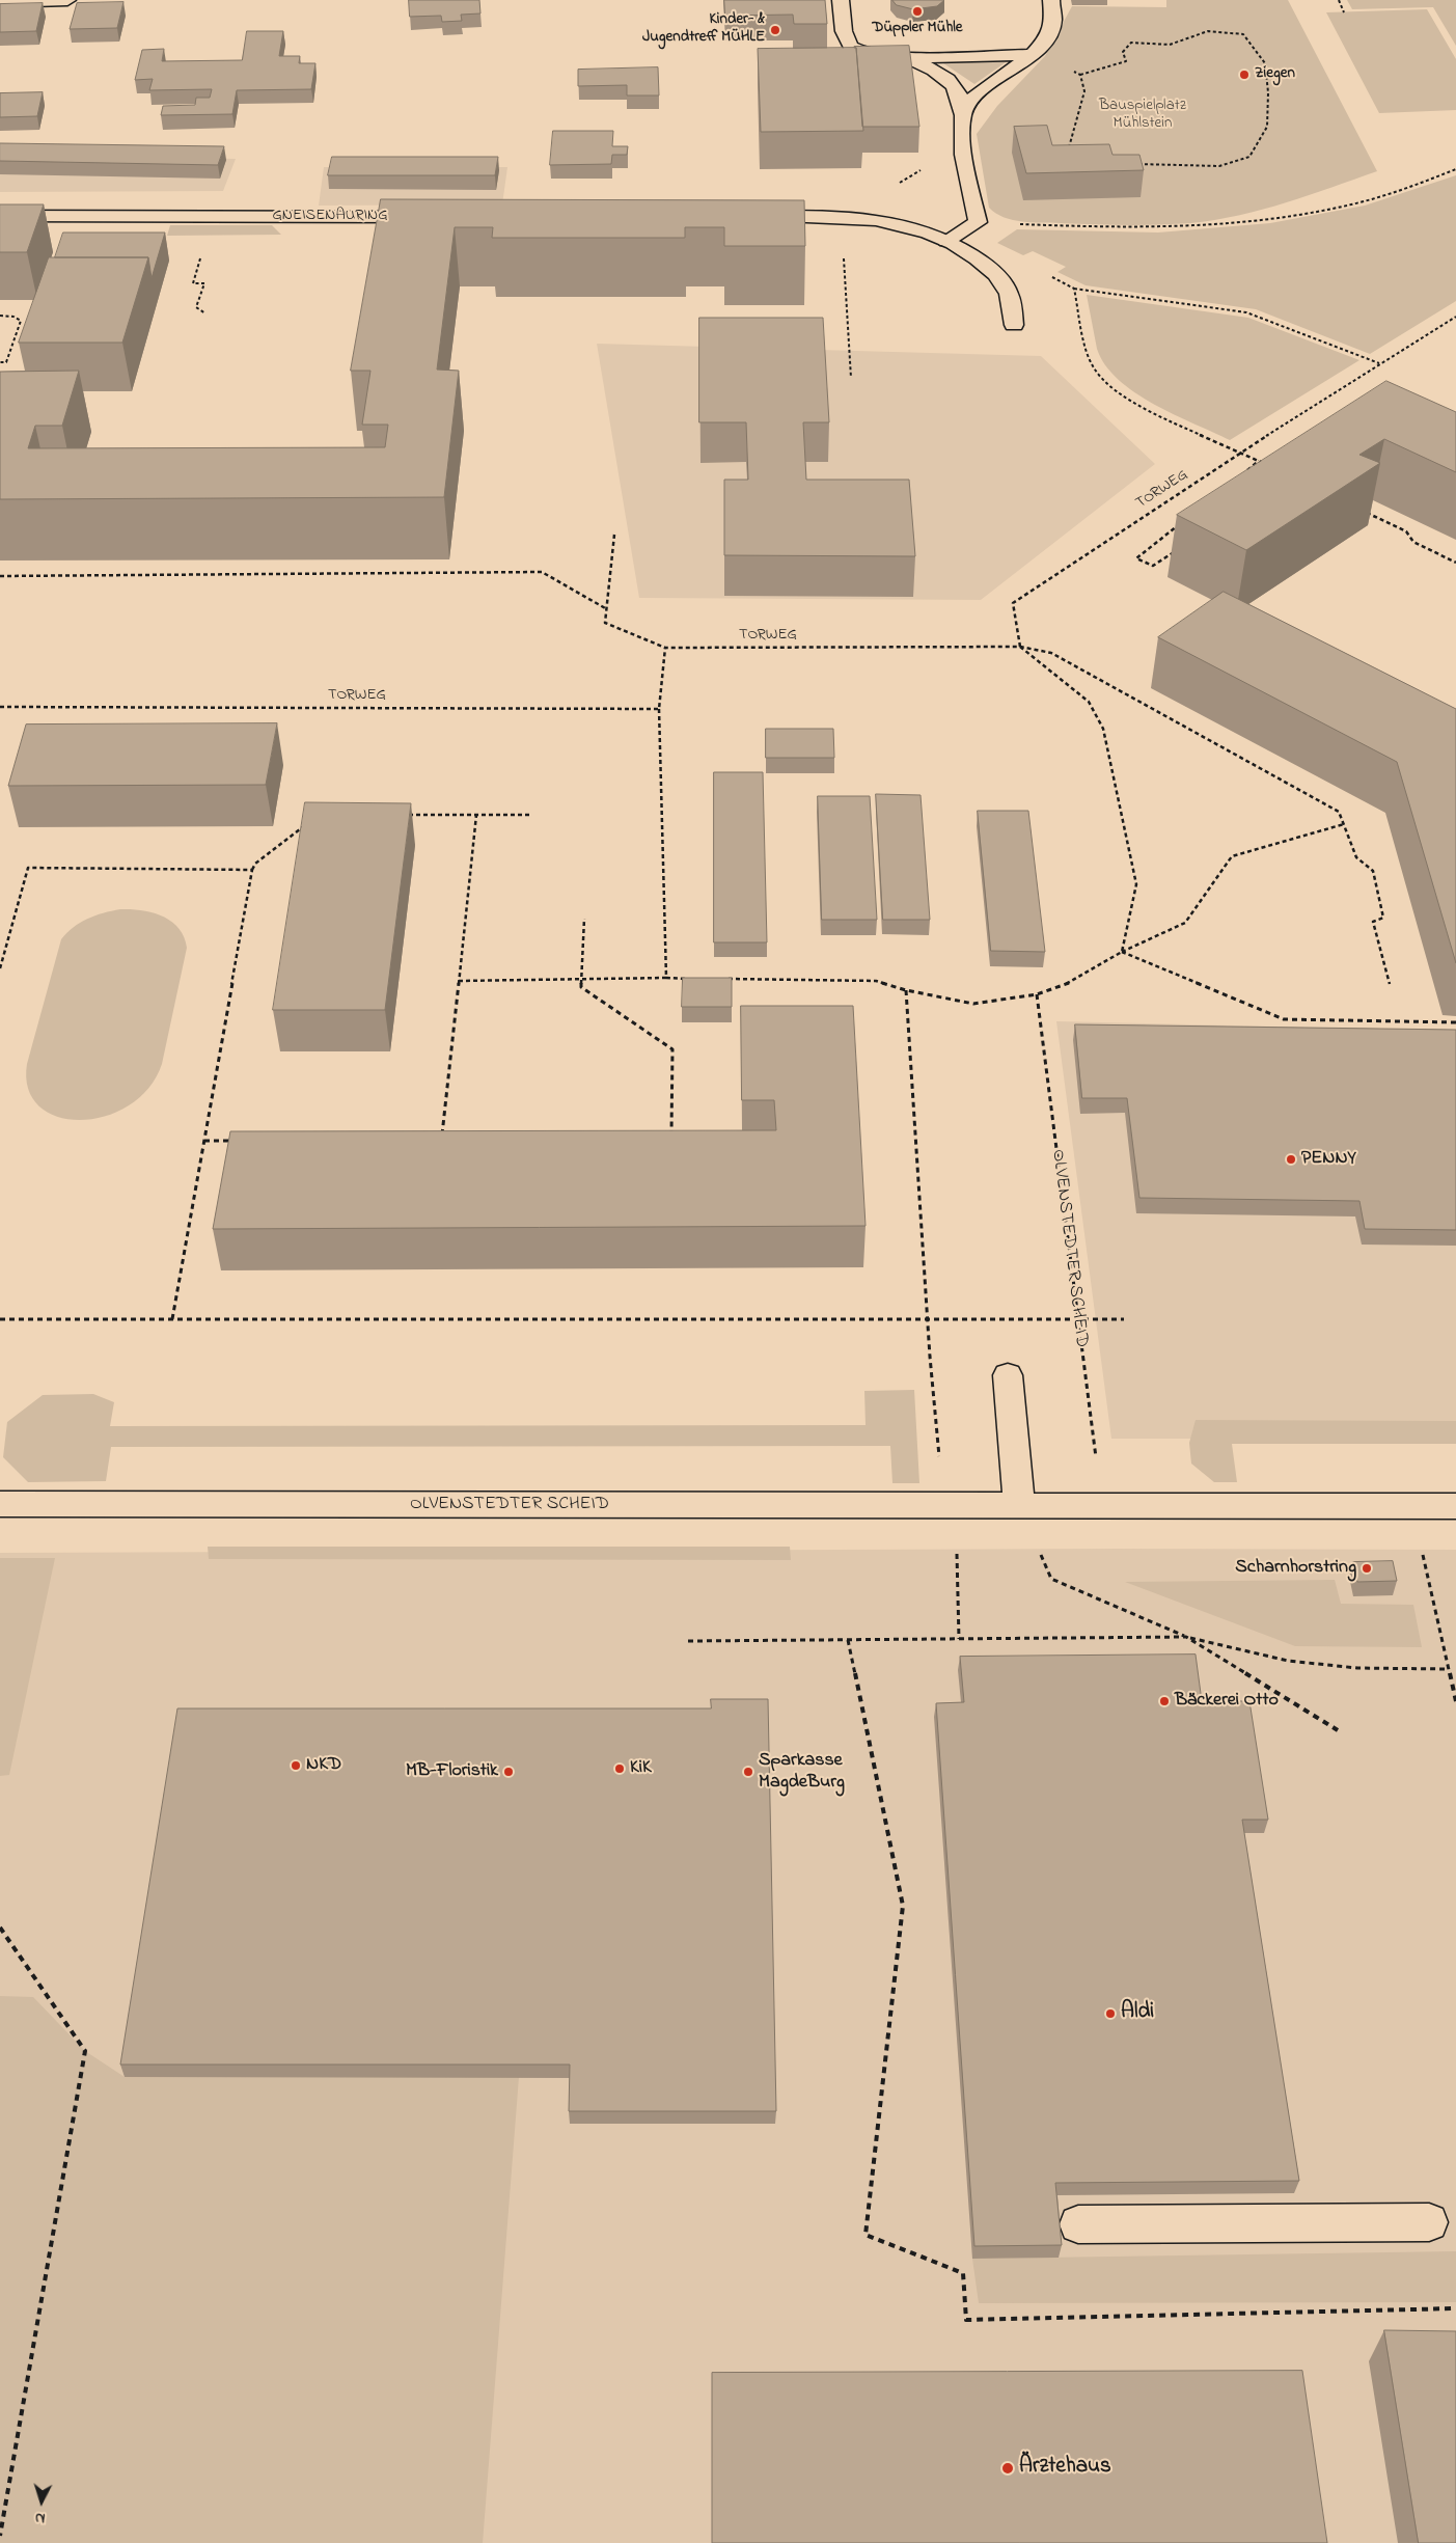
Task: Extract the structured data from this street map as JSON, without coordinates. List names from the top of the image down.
{
  "streets": {
    "street": ["GNEISENAURING", "OLVENSTEDTER SCHEID"],
    "path": ["TORWEG"]
  },
  "parks": ["Bauspielplatz Mühlstein"],
  "places": [
    "Düppler Mühle",
    "Kinder- & Jugendtreff MÜHLE",
    "Ziegen",
    "PENNY",
    "Scharnhorstring",
    "Bäckerei Otto",
    "NKD",
    "KiK",
    "MB-Floristik",
    "Sparkasse MagdeBurg",
    "Aldi",
    "Ärztehaus"
  ],
  "north": "bottom"
}
